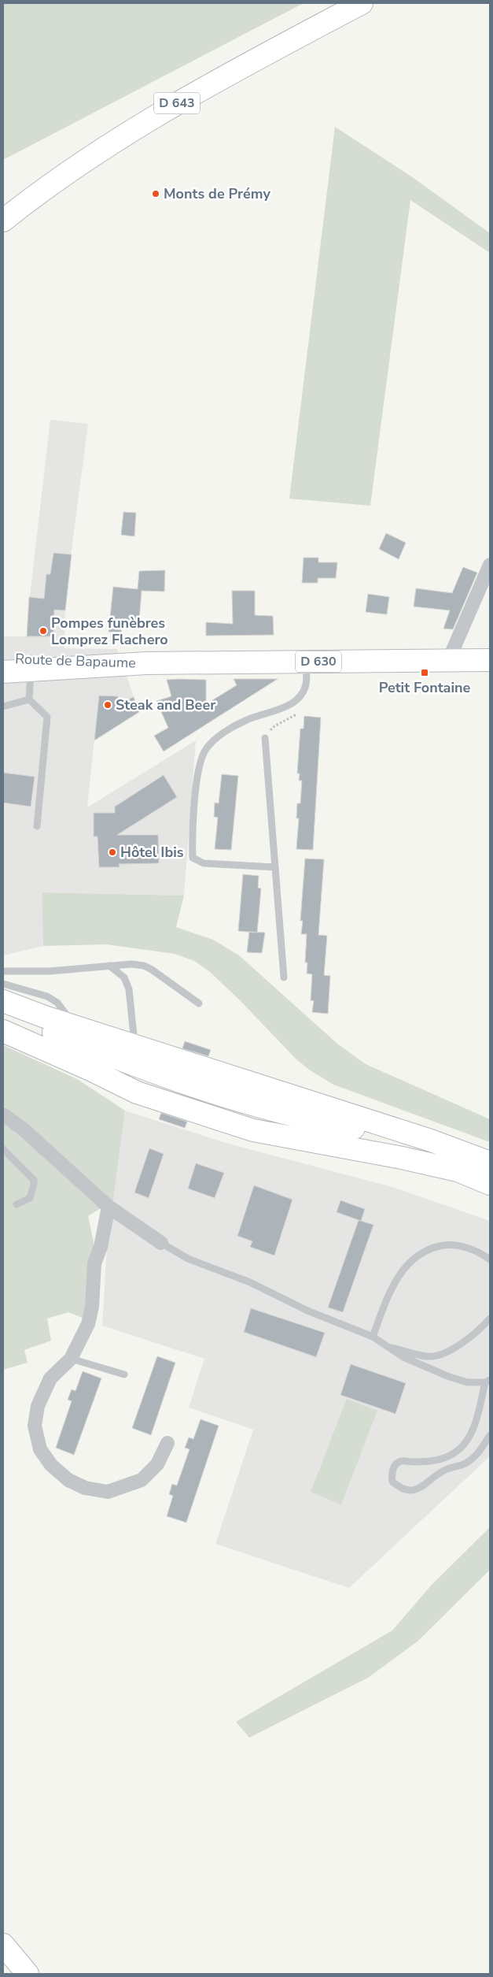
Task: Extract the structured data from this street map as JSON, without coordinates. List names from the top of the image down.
{
  "streets": {
    "main road": ["D 643", "Route de Bapaume", "D 630"]
  },
  "crossings": [
    ["Route de Bapaume", "D 630"]
  ],
  "places": {
    "other": [
      "Monts de Prémy",
      "Pompes funèbres Lomprez Flachero",
      "Steak and Beer",
      "Hôtel Ibis"
    ],
    "transit": ["Petit Fontaine"]
  }
}
